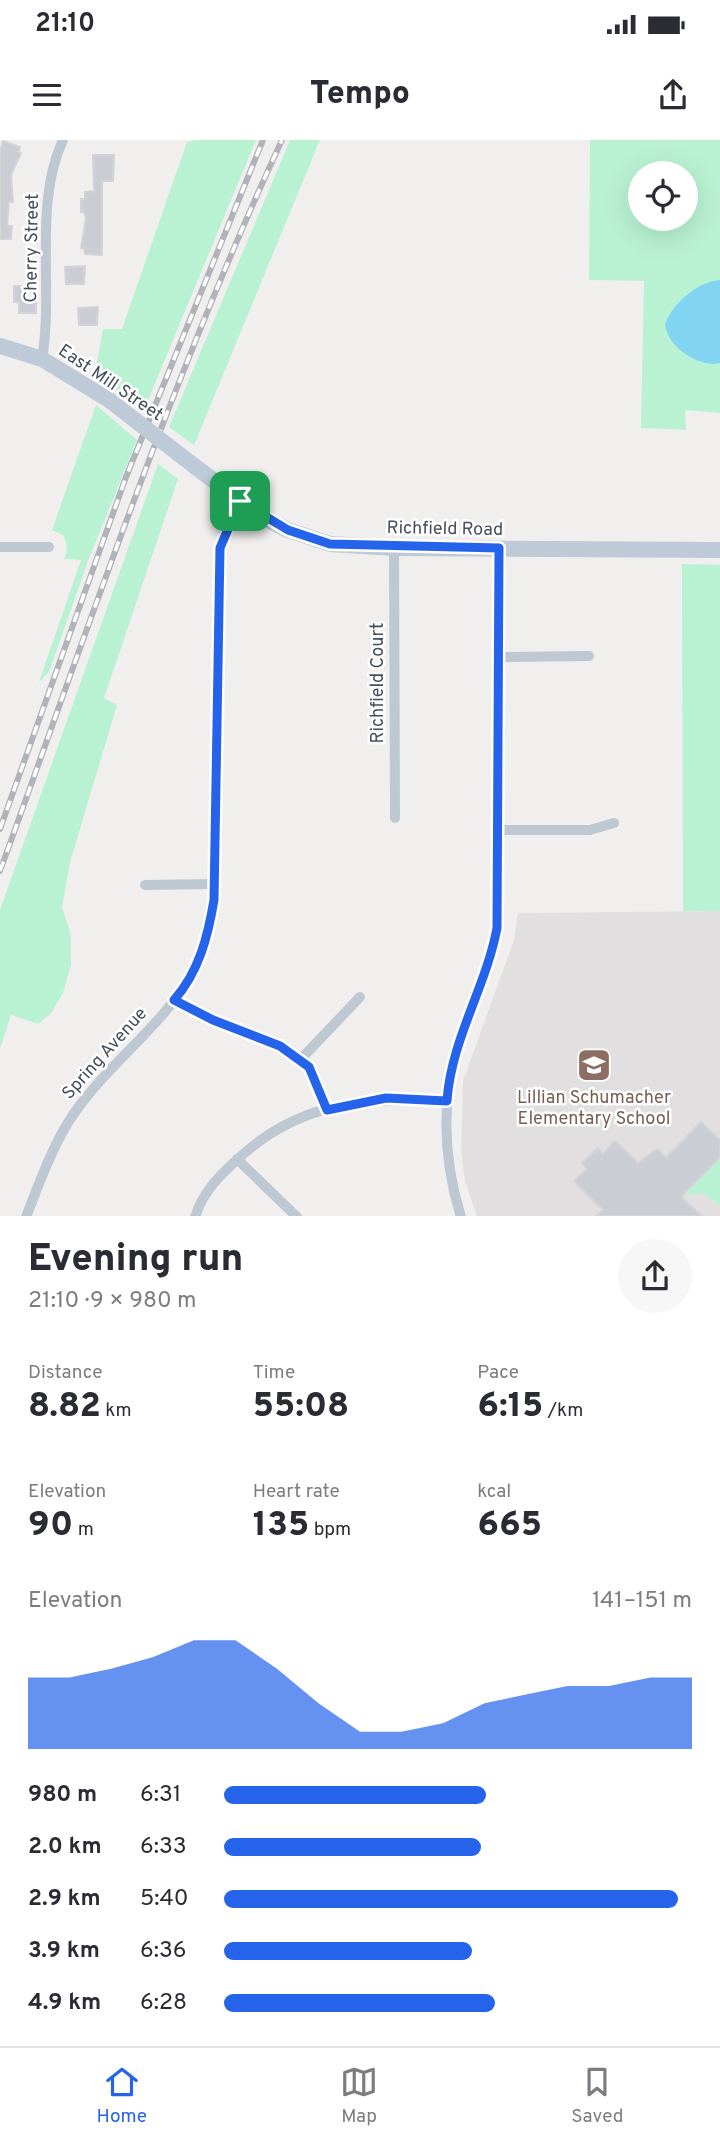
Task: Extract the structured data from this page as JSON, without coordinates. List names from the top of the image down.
{
  "streets": {
    "street": [
      "Cherry Street",
      "East Mill Street",
      "Richfield Road",
      "Richfield Court",
      "Spring Avenue"
    ]
  },
  "crossings": [
    ["Cherry Street", "East Mill Street"],
    ["East Mill Street", "Richfield Road"],
    ["Richfield Road", "Richfield Court"],
    ["Richfield Road", "Spring Avenue"]
  ],
  "places": {
    "school or university": ["Lillian Schumacher Elementary School"]
  },
  "page": {
    "status": "21:10",
    "header": "Tempo",
    "heading": ["Evening run", "21:10 · 9 × 980 m"],
    "stats": [
      ["Distance", "8.82 km"],
      ["Time", "55:08"],
      ["Pace", "6:15 /km"],
      ["Elevation", "90 m"],
      ["Heart rate", "135 bpm"],
      ["kcal", "665"]
    ],
    "chart": ["Elevation", "141–151 m"],
    "list": [
      {
        "name": "980 m",
        "note": "6:31"
      },
      {
        "name": "2.0 km",
        "note": "6:33"
      },
      {
        "name": "2.9 km",
        "note": "5:40"
      },
      {
        "name": "3.9 km",
        "note": "6:36"
      },
      {
        "name": "4.9 km",
        "note": "6:28"
      }
    ],
    "tabs": ["Home", "Map", "Saved"]
  }
}
